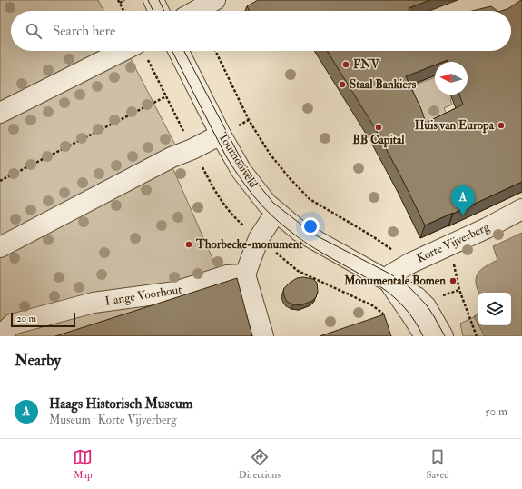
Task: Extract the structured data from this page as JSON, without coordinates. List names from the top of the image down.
{
  "streets": {
    "street": ["Tournooiveld", "Korte Vijverberg", "Lange Voorhout"]
  },
  "crossings": [
    ["Tournooiveld", "Korte Vijverberg"]
  ],
  "places": [
    "FNV",
    "Staal Bankiers",
    "Huis van Europa",
    "BB Capital",
    "Thorbecke-monument",
    "Monumentale Bomen"
  ],
  "scale_bar": "20 m",
  "north": "left",
  "page": {
    "search": "Search here",
    "pins": "A",
    "scale": "20 m",
    "heading": "Nearby",
    "list": [
      {
        "mark": "A",
        "name": "Haags Historisch Museum",
        "note": "Museum · Korte Vijverberg",
        "value": "50 m"
      }
    ],
    "nav": ["Map", "Directions", "Saved"]
  }
}
